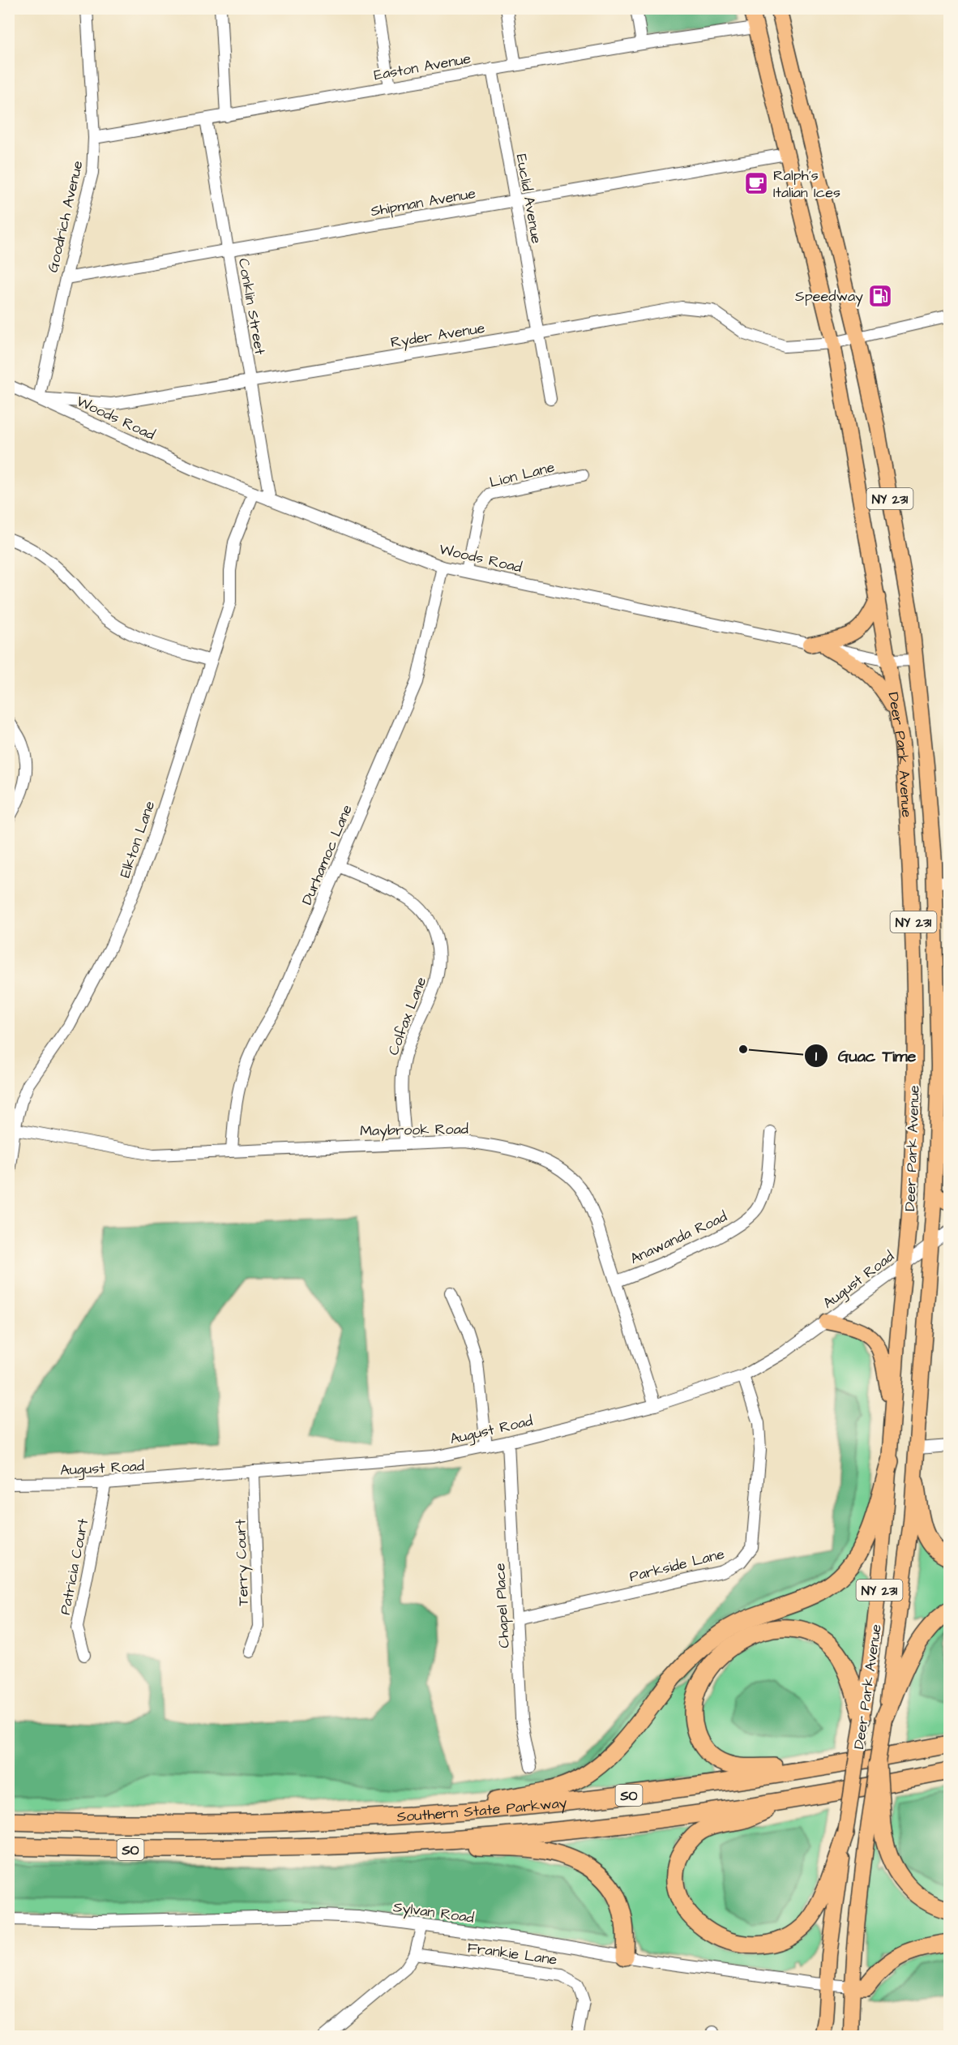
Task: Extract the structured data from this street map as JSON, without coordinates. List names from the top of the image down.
{
  "streets": {
    "highway": ["SO", "Southern State Parkway"],
    "main road": ["NY 231", "Deer Park Avenue"],
    "street": [
      "Easton Avenue",
      "Euclid Avenue",
      "Shipman Avenue",
      "Goodrich Avenue",
      "Conklin Street",
      "Ryder Avenue",
      "Woods Road",
      "Lion Lane",
      "Elkton Lane",
      "Durhamoc Lane",
      "Colfax Lane",
      "Maybrook Road",
      "Anawanda Road",
      "August Road",
      "Terry Court",
      "Parkside Lane",
      "Patricia Court",
      "Chapel Place",
      "Sylvan Road",
      "Frankie Lane"
    ]
  },
  "crossings": [
    ["Easton Avenue", "Euclid Avenue"],
    ["Easton Avenue", "Goodrich Avenue"],
    ["Easton Avenue", "Conklin Street"],
    ["Easton Avenue", "Deer Park Avenue"],
    ["Euclid Avenue", "Shipman Avenue"],
    ["Euclid Avenue", "Ryder Avenue"],
    ["Shipman Avenue", "Goodrich Avenue"],
    ["Shipman Avenue", "Conklin Street"],
    ["Shipman Avenue", "Deer Park Avenue"],
    ["Goodrich Avenue", "Ryder Avenue"],
    ["Goodrich Avenue", "Woods Road"],
    ["Conklin Street", "Ryder Avenue"],
    ["Conklin Street", "Woods Road"],
    ["Ryder Avenue", "Woods Road"],
    ["Ryder Avenue", "Deer Park Avenue"],
    ["Woods Road", "Lion Lane"],
    ["Woods Road", "Deer Park Avenue"],
    ["Woods Road", "Elkton Lane"],
    ["Woods Road", "Durhamoc Lane"],
    ["NY 231", "Deer Park Avenue"],
    ["Deer Park Avenue", "August Road"],
    ["Deer Park Avenue", "Sylvan Road"],
    ["Elkton Lane", "Maybrook Road"],
    ["Durhamoc Lane", "Colfax Lane"],
    ["Durhamoc Lane", "Maybrook Road"],
    ["Colfax Lane", "Maybrook Road"],
    ["Maybrook Road", "Anawanda Road"],
    ["Maybrook Road", "August Road"],
    ["August Road", "Terry Court"],
    ["August Road", "Parkside Lane"],
    ["August Road", "Patricia Court"],
    ["August Road", "Chapel Place"],
    ["Parkside Lane", "Chapel Place"]
  ],
  "places": {
    "cafe": ["Ralph's Italian Ices"],
    "fuel station": ["Speedway"],
    "other": ["Guac Time"]
  }
}
